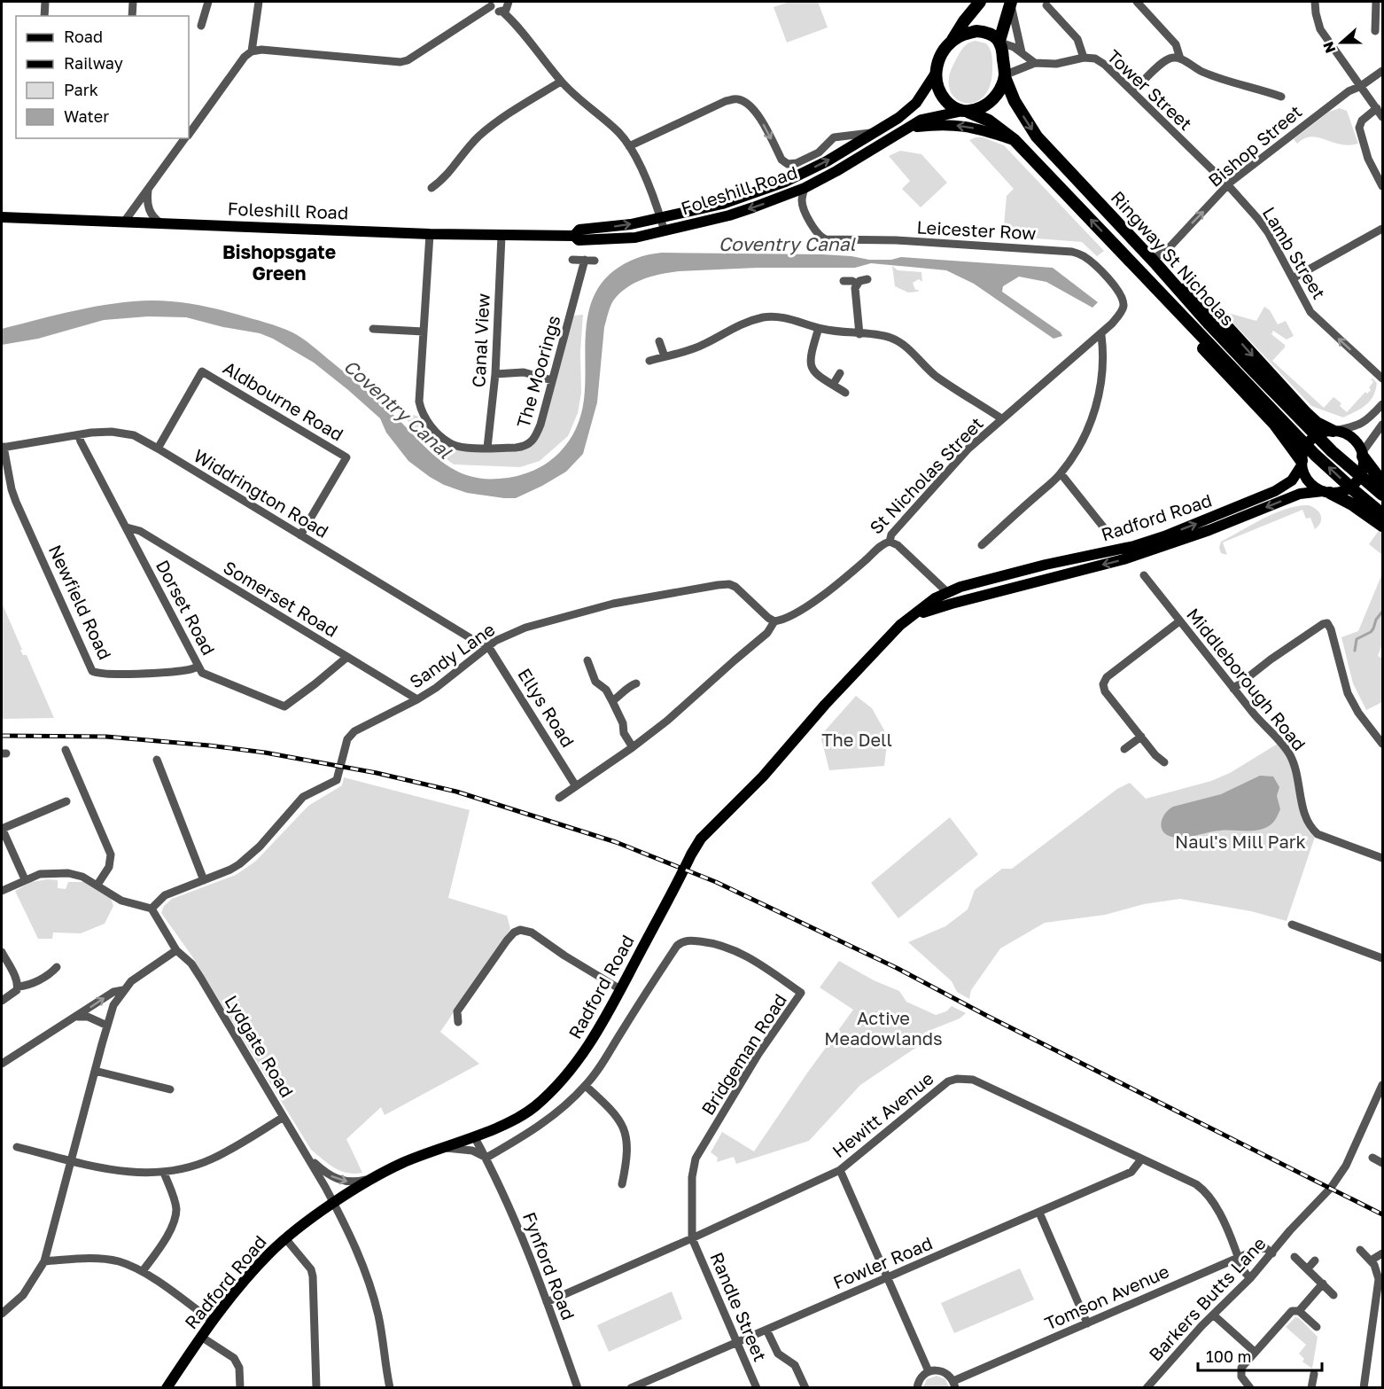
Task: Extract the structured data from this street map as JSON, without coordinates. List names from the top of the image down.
{
  "streets": {
    "highway": ["Ringway St Nicholas"],
    "main road": ["Foleshill Road", "Radford Road"],
    "street": [
      "Tower Street",
      "Bishop Street",
      "Leicester Row",
      "Lamb Street",
      "Canal View",
      "The Moorings",
      "Aldbourne Road",
      "St Nicholas Street",
      "Widdrington Road",
      "Somerset Road",
      "Newfield Road",
      "Dorset Road",
      "Sandy Lane",
      "Middleborough Road",
      "Ellys Road",
      "Lydgate Road",
      "Bridgeman Road",
      "Hewitt Avenue",
      "Fowler Road",
      "Fynford Road",
      "Tomson Avenue",
      "Barkers Butts Lane",
      "Randle Street"
    ]
  },
  "crossings": [
    ["Tower Street", "Bishop Street"],
    ["Tower Street", "Foleshill Road"],
    ["Tower Street", "Lamb Street"],
    ["Tower Street", "Ringway St Nicholas"],
    ["Bishop Street", "Lamb Street"],
    ["Bishop Street", "Ringway St Nicholas"],
    ["Foleshill Road", "Ringway St Nicholas"],
    ["Foleshill Road", "Canal View"],
    ["Foleshill Road", "The Moorings"],
    ["Leicester Row", "St Nicholas Street"],
    ["Canal View", "The Moorings"],
    ["Aldbourne Road", "Widdrington Road"],
    ["St Nicholas Street", "Sandy Lane"],
    ["St Nicholas Street", "Ellys Road"],
    ["Widdrington Road", "Newfield Road"],
    ["Widdrington Road", "Dorset Road"],
    ["Widdrington Road", "Sandy Lane"],
    ["Widdrington Road", "Ellys Road"],
    ["Radford Road", "Lydgate Road"],
    ["Radford Road", "Fynford Road"],
    ["Somerset Road", "Dorset Road"],
    ["Somerset Road", "Sandy Lane"],
    ["Newfield Road", "Dorset Road"],
    ["Sandy Lane", "Ellys Road"],
    ["Sandy Lane", "Lydgate Road"],
    ["Bridgeman Road", "Hewitt Avenue"],
    ["Bridgeman Road", "Fynford Road"],
    ["Bridgeman Road", "Randle Street"],
    ["Hewitt Avenue", "Fowler Road"],
    ["Hewitt Avenue", "Fynford Road"],
    ["Hewitt Avenue", "Tomson Avenue"],
    ["Hewitt Avenue", "Barkers Butts Lane"],
    ["Hewitt Avenue", "Randle Street"],
    ["Fowler Road", "Randle Street"],
    ["Tomson Avenue", "Barkers Butts Lane"]
  ],
  "one_way": ["Bishop Street", "Lamb Street"],
  "districts": ["Bishopsgate Green"],
  "water": ["Coventry Canal"],
  "parks": ["The Dell", "Naul's Mill Park", "Active Meadowlands"],
  "legend": [
    "Road",
    "Railway",
    "Park",
    "Water"
  ],
  "scale_bar": "100 m",
  "north": "left"
}
